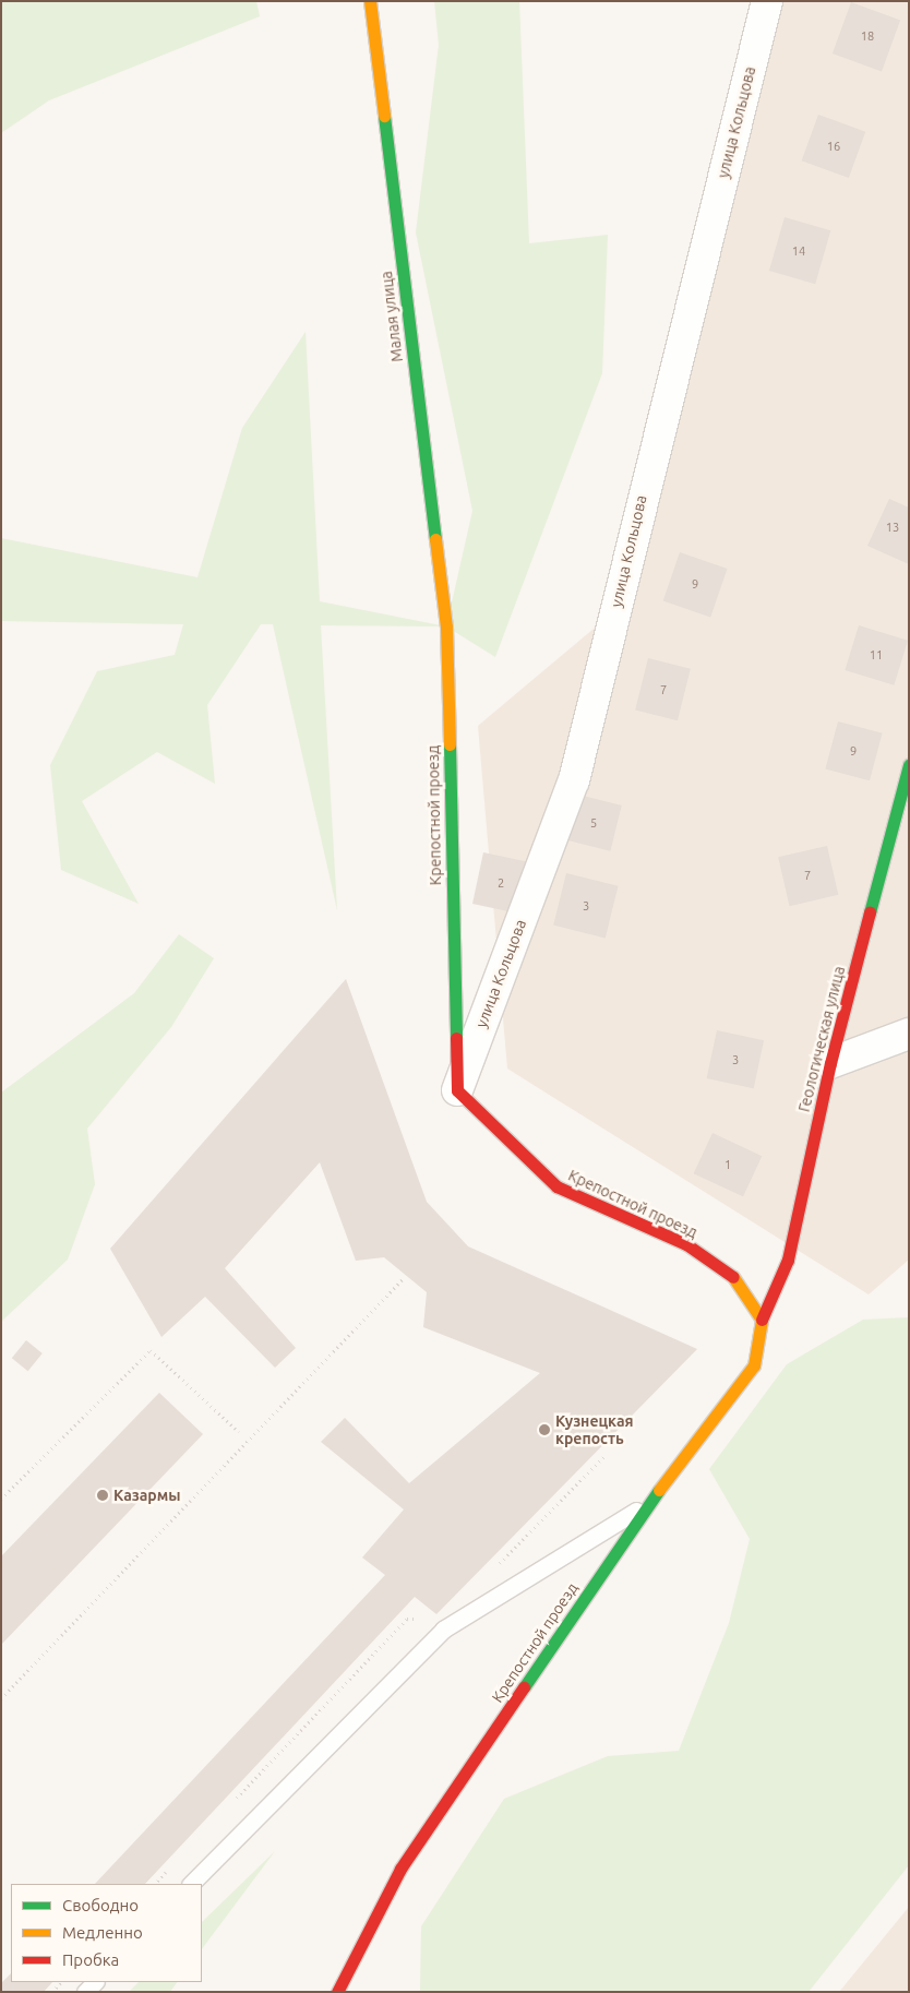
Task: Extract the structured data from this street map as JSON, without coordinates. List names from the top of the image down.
{
  "streets": {
    "street": [
      "улица Кольцова",
      "Малая улица",
      "Крепостной проезд",
      "Геологическая улица"
    ]
  },
  "crossings": [
    ["улица Кольцова", "Крепостной проезд"],
    ["Малая улица", "Крепостной проезд"],
    ["Крепостной проезд", "Геологическая улица"]
  ],
  "places": ["Кузнецкая крепость", "Казармы"],
  "house_numbers": [
    "18",
    "16",
    "14",
    "13",
    "9",
    "11",
    "7",
    "9",
    "5",
    "7",
    "2",
    "3",
    "3",
    "1"
  ],
  "legend": ["Свободно", "Медленно", "Пробка"]
}
